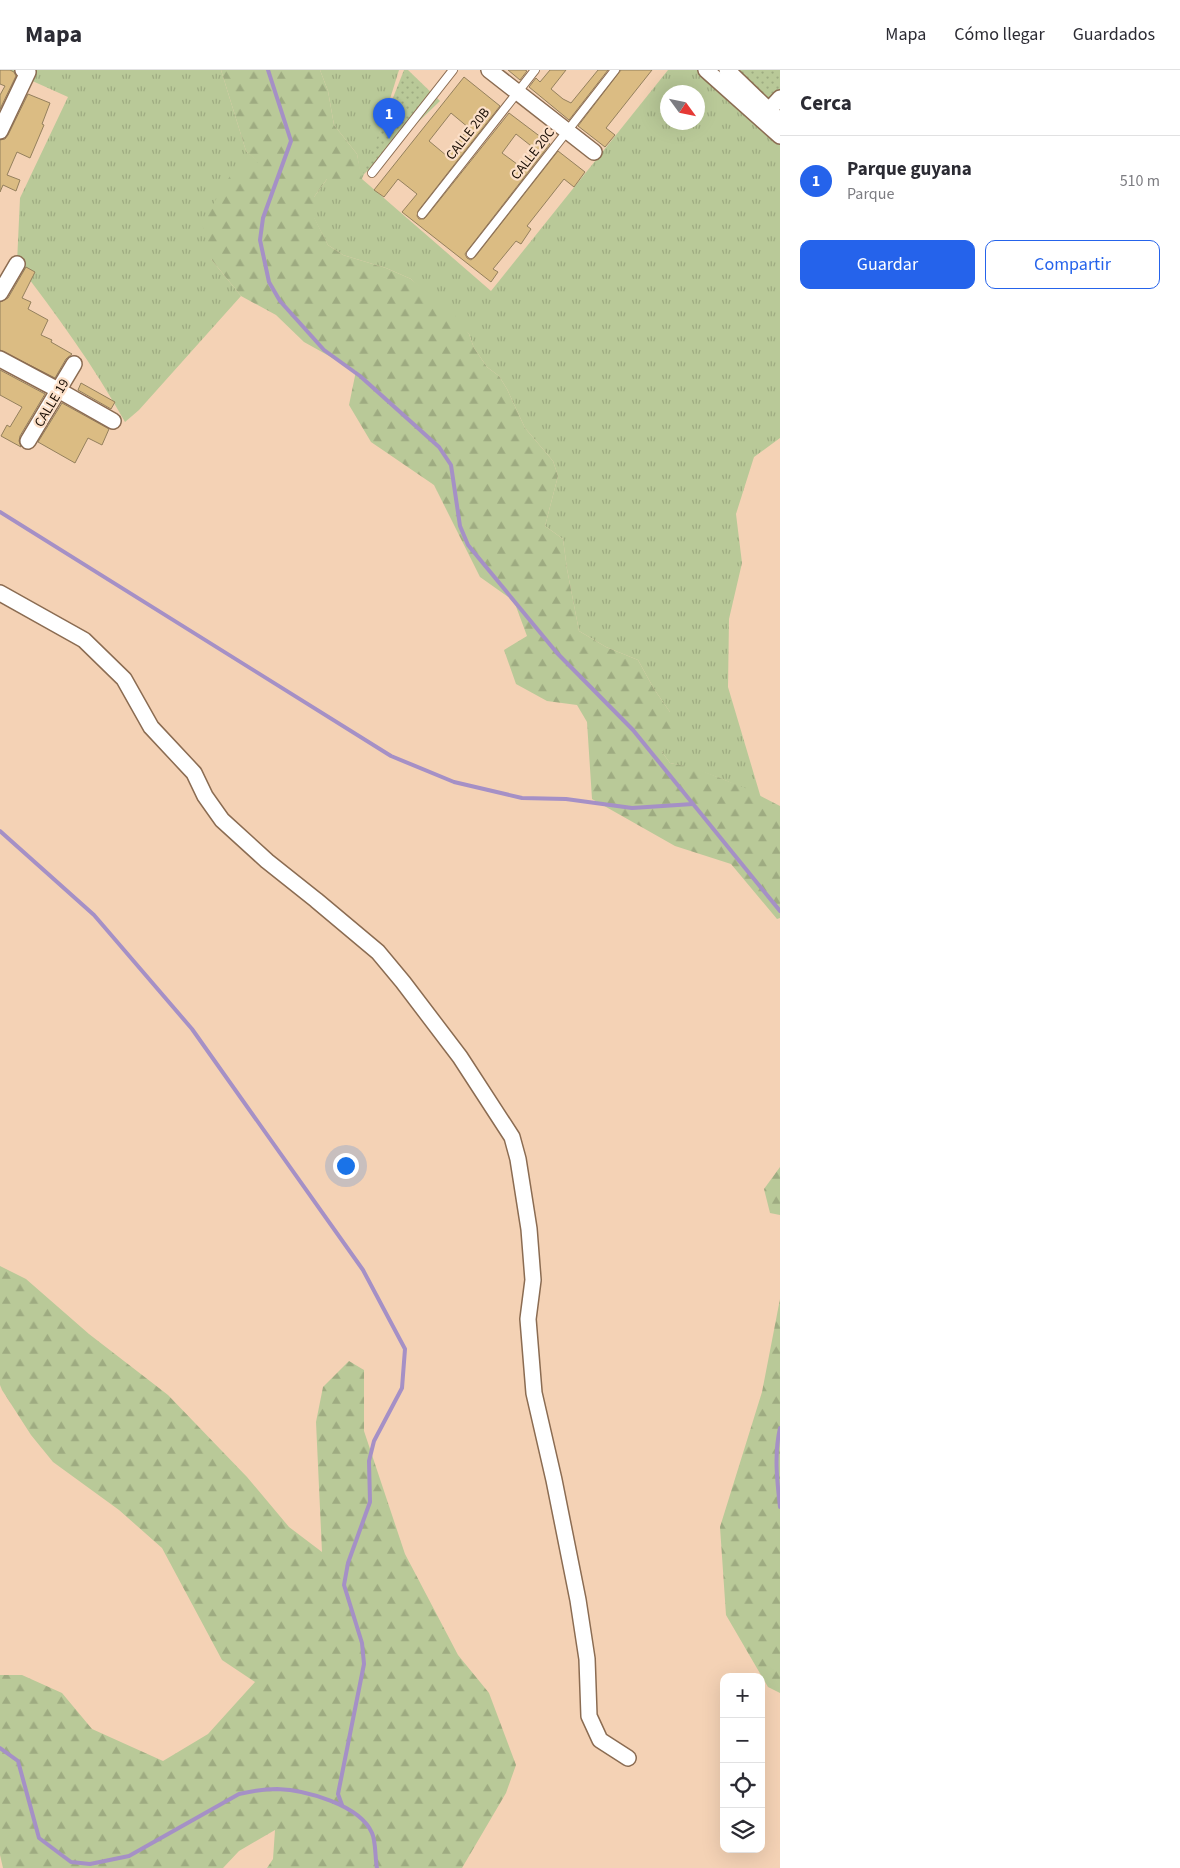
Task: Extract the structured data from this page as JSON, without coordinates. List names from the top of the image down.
{
  "streets": {
    "street": ["CALLE 19"],
    "lane": ["CALLE 20B", "CALLE 20C"]
  },
  "north": "bottom right",
  "page": {
    "header": "Mapa",
    "nav": ["Mapa", "Cómo llegar", "Guardados"],
    "heading": "Cerca",
    "pins": "1",
    "list": [
      {
        "mark": "1",
        "name": "Parque guyana",
        "note": "Parque",
        "value": "510 m"
      }
    ],
    "buttons": ["Guardar", "Compartir"],
    "map_buttons": ["+", "−"]
  }
}
